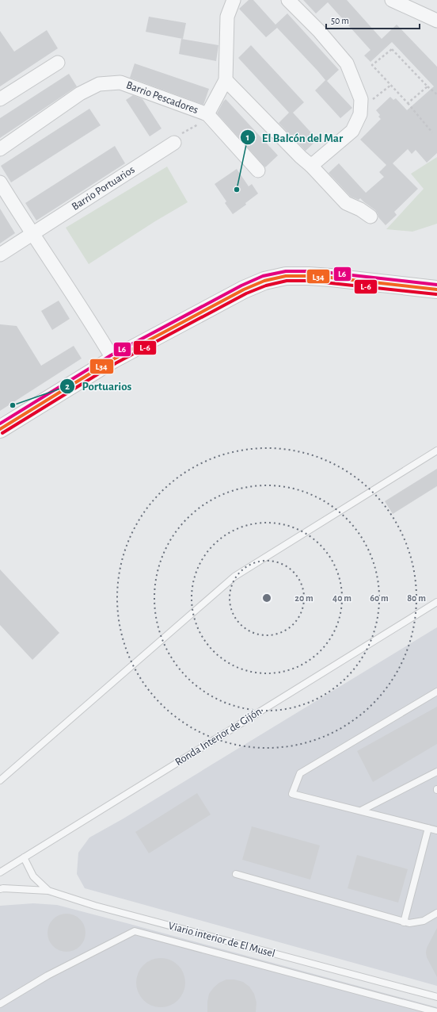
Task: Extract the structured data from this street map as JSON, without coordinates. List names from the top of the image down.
{
  "streets": {
    "street": ["Barrio Pescadores", "Barrio Portuarios"],
    "lane": ["Ronda Interior de Gijón", "Viario interior de El Musel"]
  },
  "crossings": [
    ["Ronda Interior de Gijón", "Viario interior de El Musel"]
  ],
  "places": ["El Balcón del Mar", "Portuarios"],
  "lines": ["transit line L6", "transit line L34", "transit line L-6"],
  "scale_bar": "50 m",
  "rings": [
    "20 m",
    "40 m",
    "60 m",
    "80 m"
  ]
}
